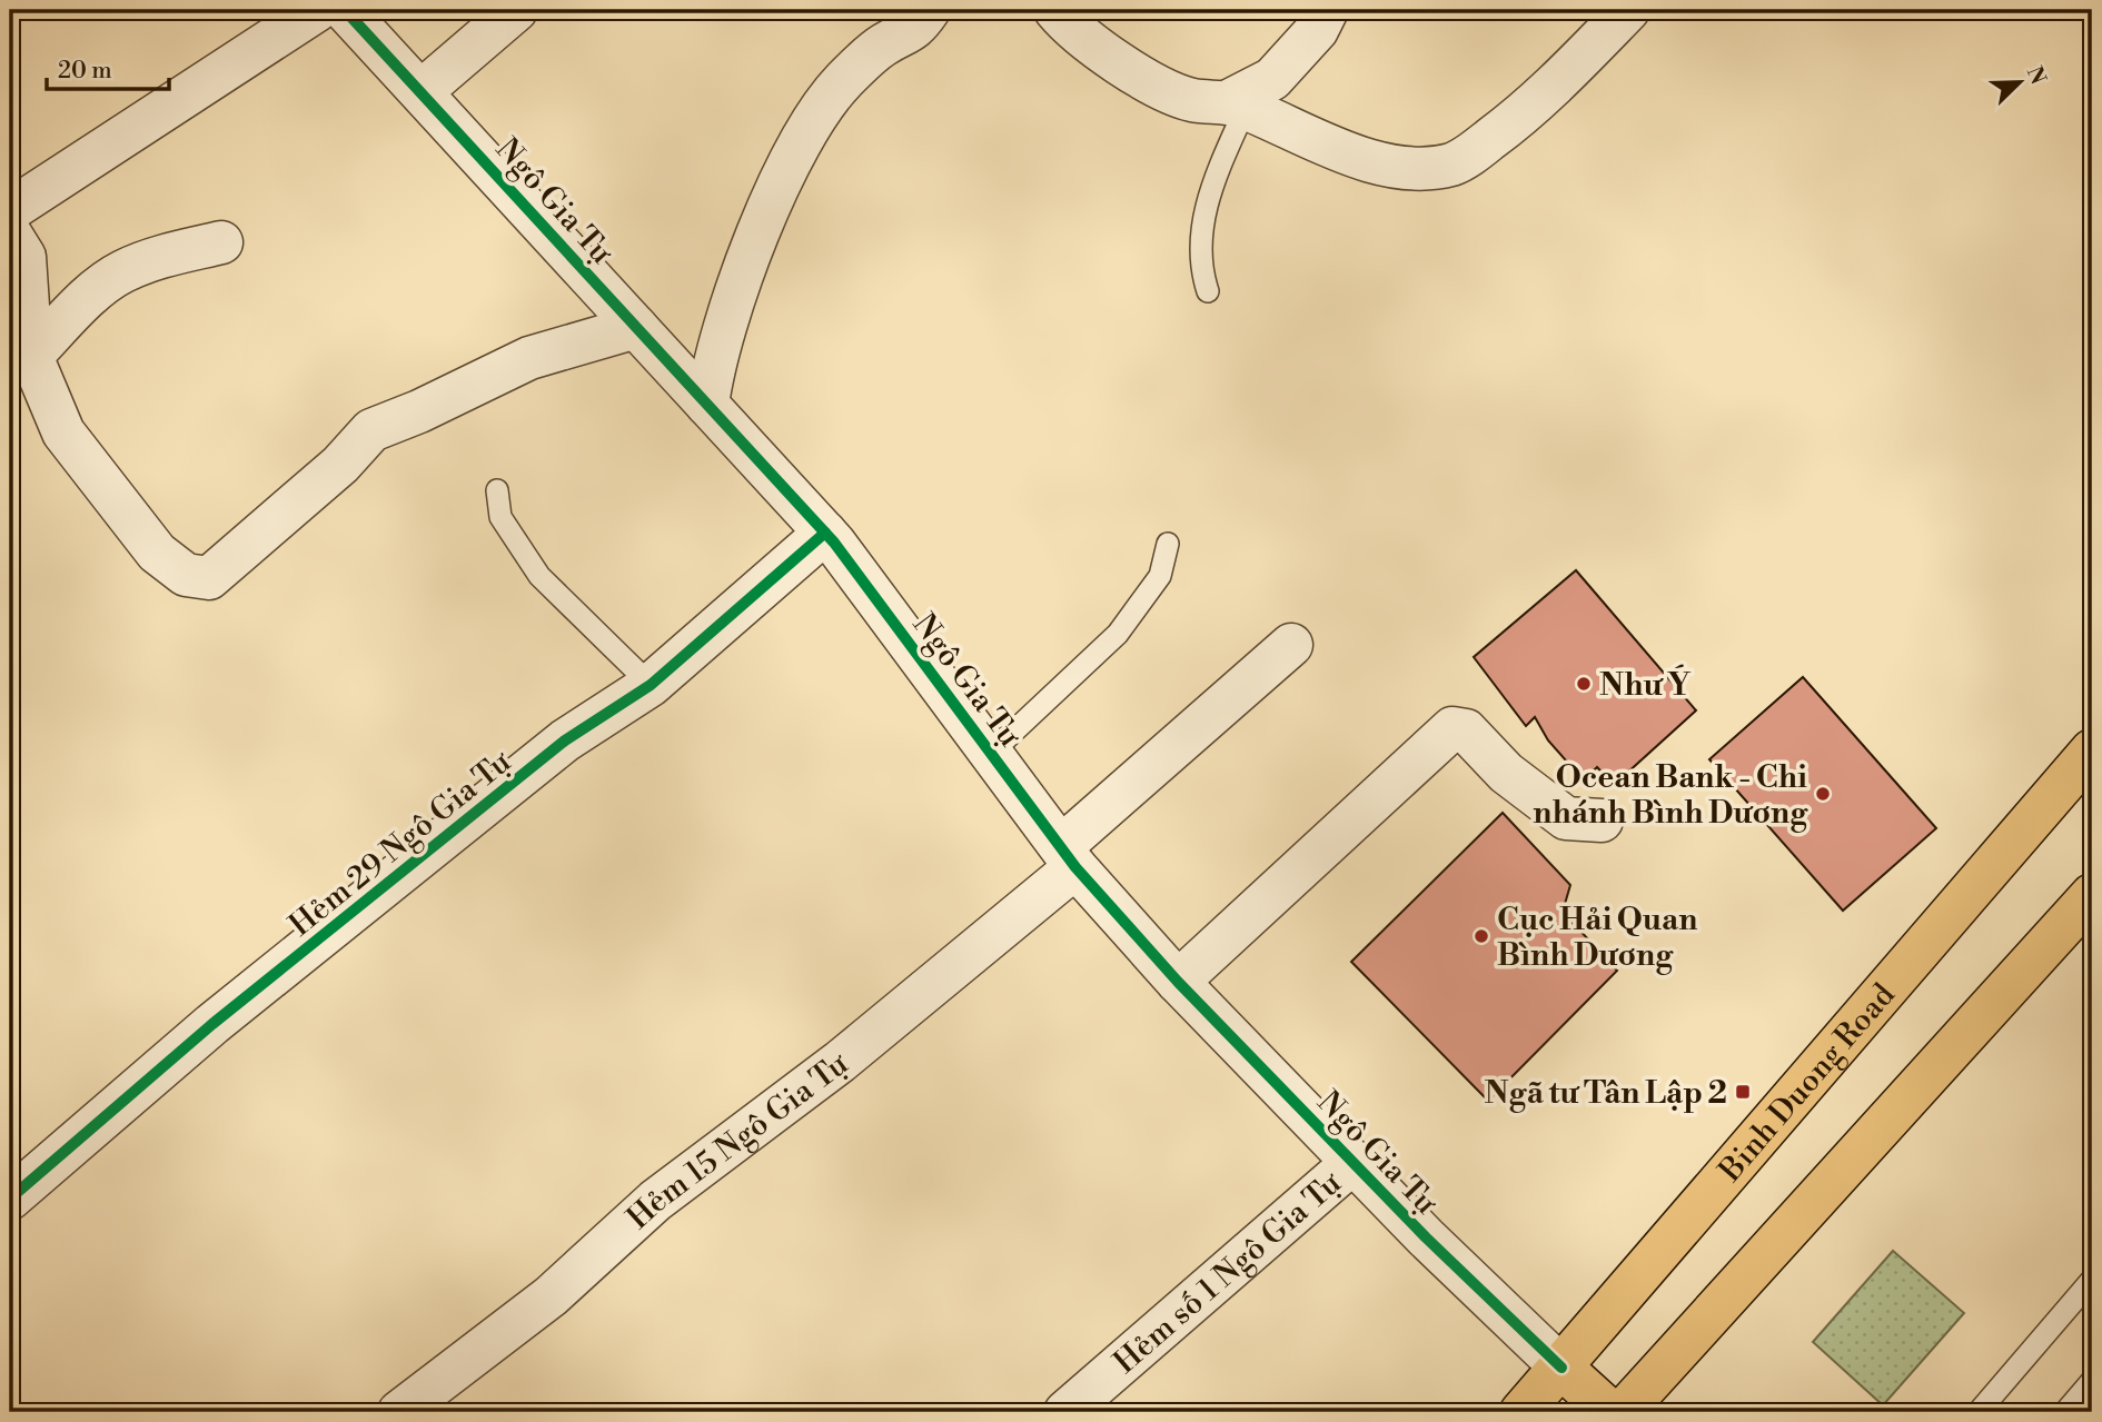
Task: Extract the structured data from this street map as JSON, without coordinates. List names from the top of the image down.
{
  "streets": {
    "highway": ["Binh Duong Road"],
    "street": [
      "Ngô Gia Tự",
      "Hẻm 29 Ngô Gia Tự",
      "Hẻm 15 Ngô Gia Tự",
      "Hẻm số 1 Ngô Gia Tự"
    ]
  },
  "crossings": [
    ["Ngô Gia Tự", "Hẻm 29 Ngô Gia Tự"],
    ["Ngô Gia Tự", "Binh Duong Road"],
    ["Ngô Gia Tự", "Hẻm 15 Ngô Gia Tự"],
    ["Ngô Gia Tự", "Hẻm số 1 Ngô Gia Tự"]
  ],
  "places": {
    "other": ["Như Ý", "Ocean Bank - Chi nhánh Bình Dương", "Cục Hải Quan Bình Dương"],
    "transit": ["Ngã tư Tân Lập 2"]
  },
  "scale_bar": "20 m",
  "north": "top right"
}
